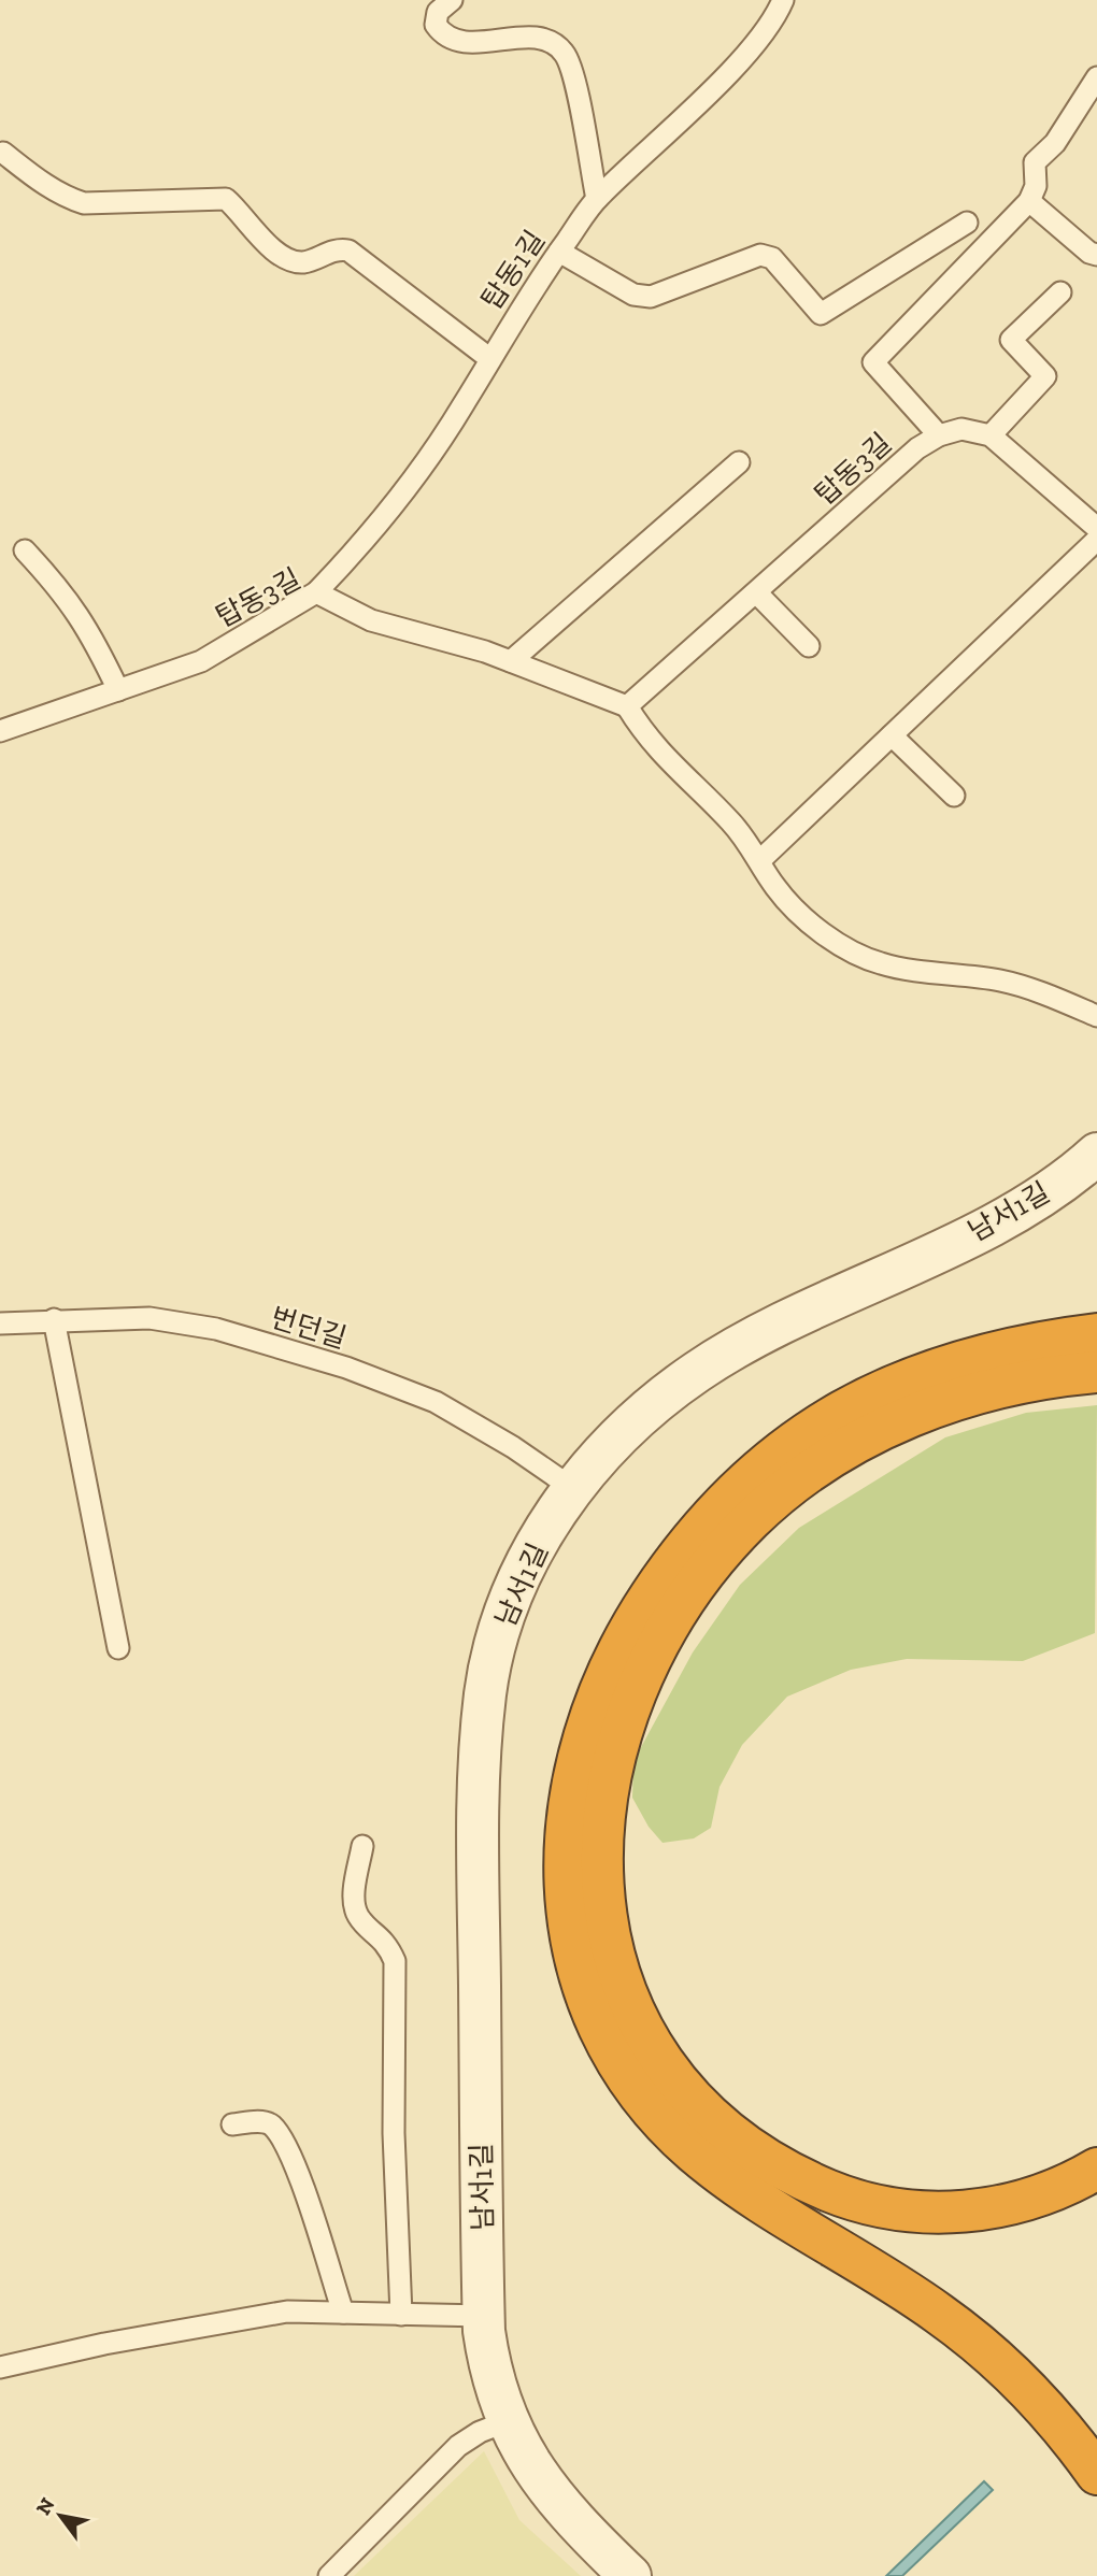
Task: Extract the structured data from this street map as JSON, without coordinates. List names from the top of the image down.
{
  "streets": {
    "street": ["남서1길"],
    "lane": ["탑동1길", "탑동3길", "번던길"]
  },
  "crossings": [
    ["탑동1길", "탑동3길"],
    ["남서1길", "번던길"]
  ],
  "north": "top left"
}
